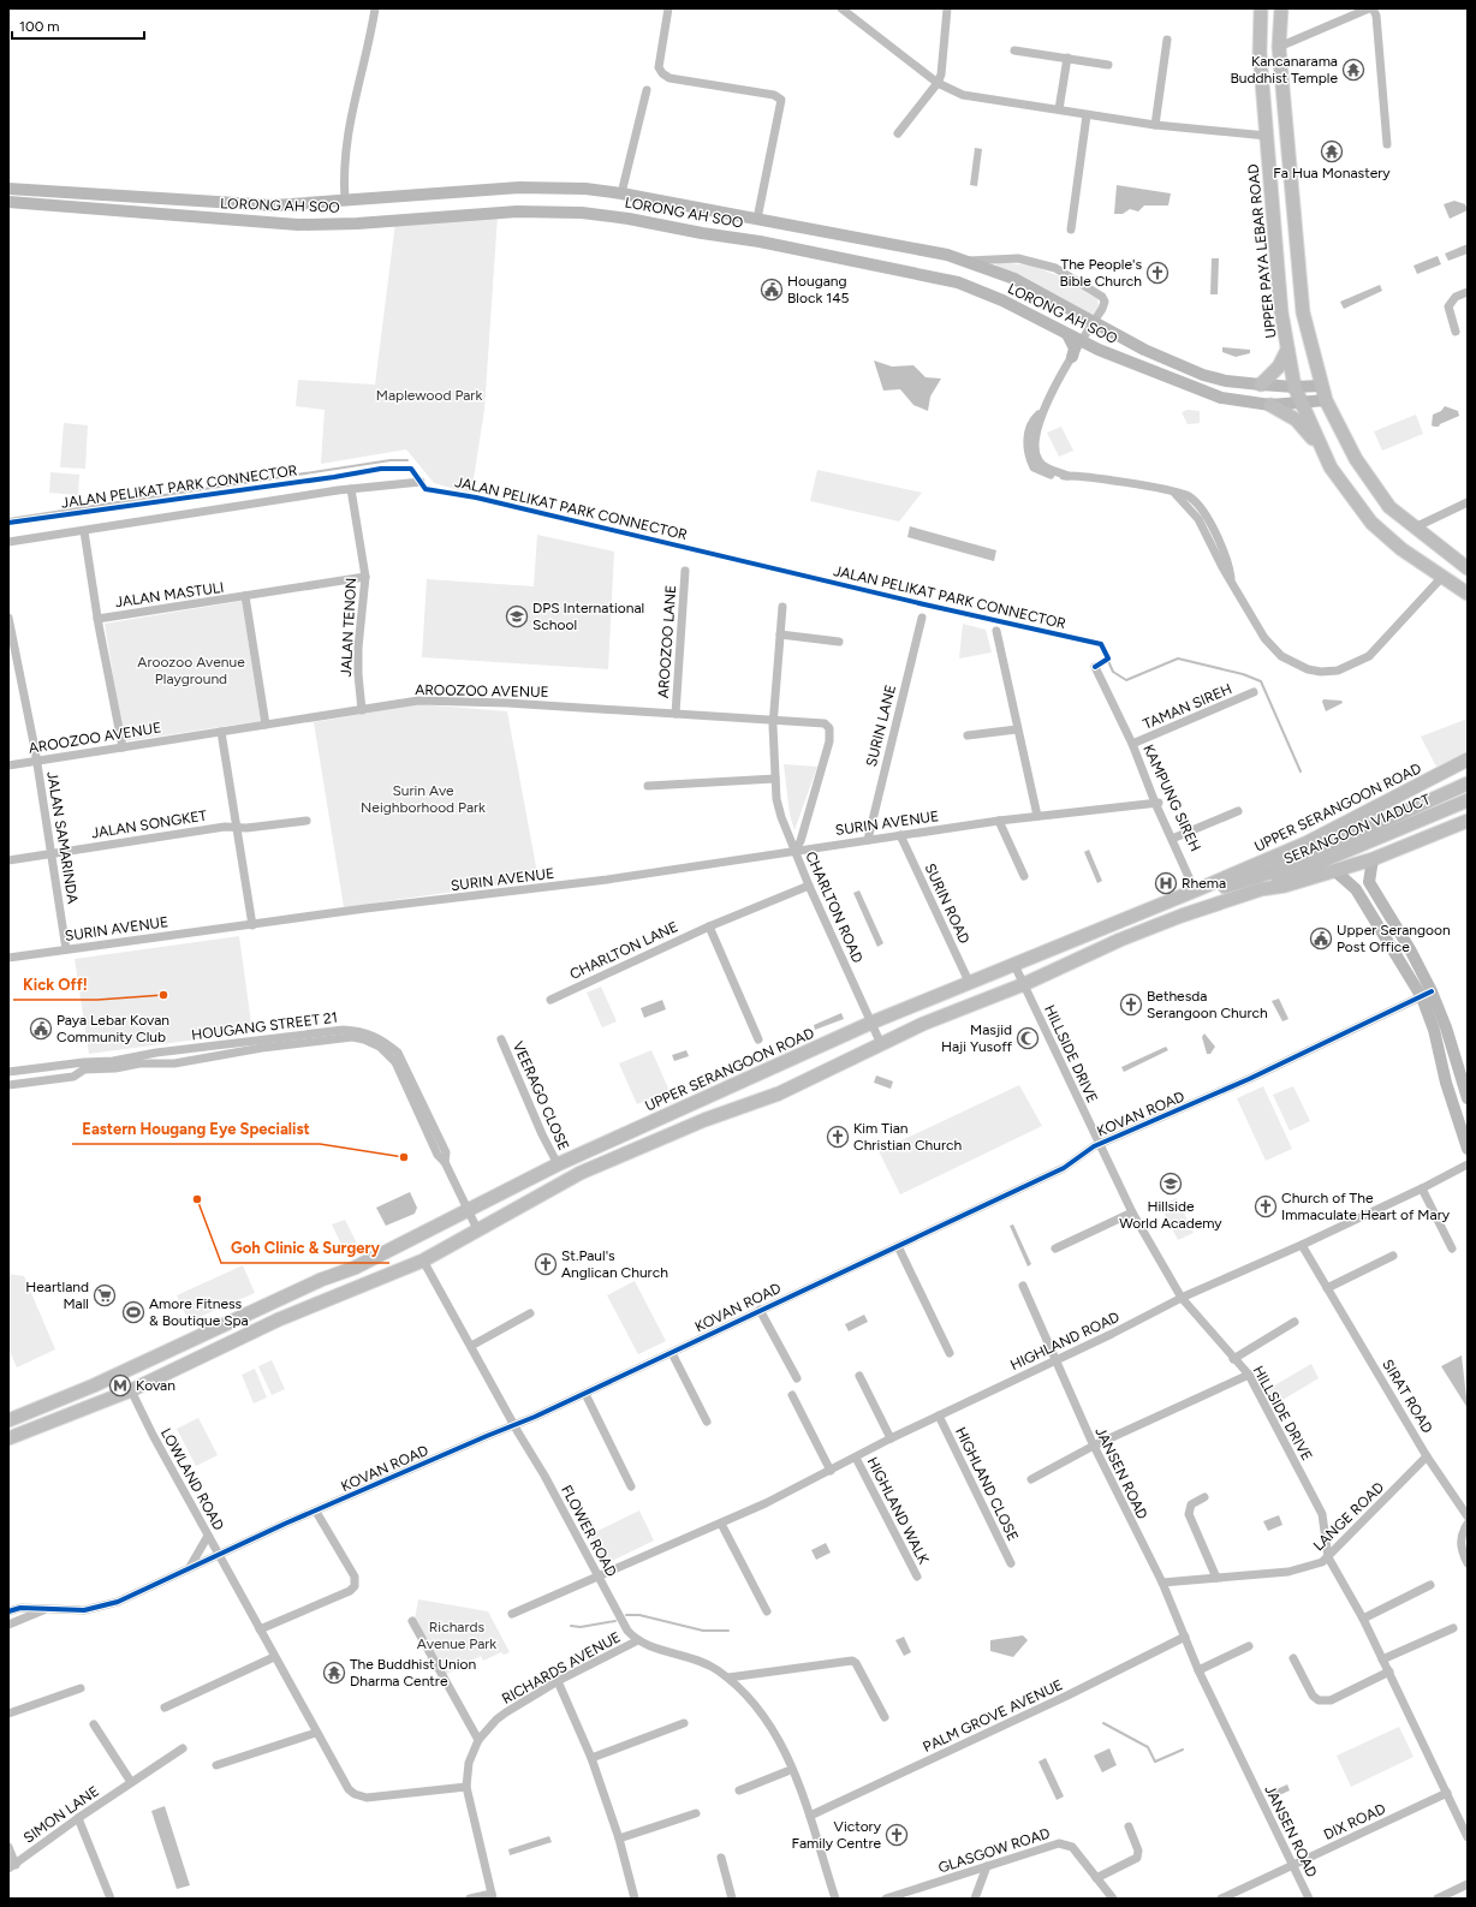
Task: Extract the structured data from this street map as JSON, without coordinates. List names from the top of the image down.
{
  "streets": {
    "main road": [
      "LORONG AH SOO",
      "UPPER PAYA LEBAR ROAD",
      "UPPER SERANGOON ROAD",
      "SERANGOON VIADUCT"
    ],
    "street": [
      "JALAN MASTULI",
      "JALAN TENON",
      "AROOZOO LANE",
      "AROOZOO AVENUE",
      "TAMAN SIREH",
      "SURIN LANE",
      "KAMPUNG SIREH",
      "SURIN AVENUE",
      "JALAN SONGKET",
      "JALAN SAMARINDA",
      "SURIN ROAD",
      "CHARLTON ROAD",
      "CHARLTON LANE",
      "HOUGANG STREET 21",
      "HILLSIDE DRIVE",
      "VEERAGO CLOSE",
      "KOVAN ROAD",
      "HIGHLAND ROAD",
      "SIRAT ROAD",
      "JANSEN ROAD",
      "LOWLAND ROAD",
      "HIGHLAND CLOSE",
      "HIGHLAND WALK",
      "LANGE ROAD",
      "FLOWER ROAD",
      "RICHARDS AVENUE",
      "PALM GROVE AVENUE",
      "SIMON LANE",
      "DIX ROAD",
      "GLASGOW ROAD"
    ],
    "cycle path": ["JALAN PELIKAT PARK CONNECTOR"]
  },
  "crossings": [
    ["LORONG AH SOO", "UPPER PAYA LEBAR ROAD"],
    ["JALAN MASTULI", "JALAN TENON"],
    ["JALAN MASTULI", "AROOZOO AVENUE"],
    ["JALAN TENON", "AROOZOO AVENUE"],
    ["AROOZOO LANE", "AROOZOO AVENUE"],
    ["AROOZOO AVENUE", "SURIN AVENUE"],
    ["AROOZOO AVENUE", "JALAN SAMARINDA"],
    ["AROOZOO AVENUE", "CHARLTON ROAD"],
    ["TAMAN SIREH", "KAMPUNG SIREH"],
    ["SURIN LANE", "SURIN AVENUE"],
    ["KAMPUNG SIREH", "UPPER SERANGOON ROAD"],
    ["KAMPUNG SIREH", "SURIN AVENUE"],
    ["UPPER SERANGOON ROAD", "SERANGOON VIADUCT"],
    ["UPPER SERANGOON ROAD", "SURIN ROAD"],
    ["UPPER SERANGOON ROAD", "CHARLTON ROAD"],
    ["UPPER SERANGOON ROAD", "HOUGANG STREET 21"],
    ["UPPER SERANGOON ROAD", "HILLSIDE DRIVE"],
    ["UPPER SERANGOON ROAD", "VEERAGO CLOSE"],
    ["SURIN AVENUE", "JALAN SAMARINDA"],
    ["SURIN AVENUE", "SURIN ROAD"],
    ["SURIN AVENUE", "CHARLTON ROAD"],
    ["JALAN SONGKET", "JALAN SAMARINDA"],
    ["CHARLTON ROAD", "CHARLTON LANE"],
    ["HILLSIDE DRIVE", "KOVAN ROAD"],
    ["HILLSIDE DRIVE", "HIGHLAND ROAD"],
    ["HILLSIDE DRIVE", "LANGE ROAD"],
    ["HILLSIDE DRIVE", "DIX ROAD"],
    ["KOVAN ROAD", "LOWLAND ROAD"],
    ["KOVAN ROAD", "FLOWER ROAD"],
    ["HIGHLAND ROAD", "SIRAT ROAD"],
    ["HIGHLAND ROAD", "JANSEN ROAD"],
    ["HIGHLAND ROAD", "HIGHLAND CLOSE"],
    ["HIGHLAND ROAD", "HIGHLAND WALK"],
    ["HIGHLAND ROAD", "FLOWER ROAD"],
    ["SIRAT ROAD", "LANGE ROAD"],
    ["JANSEN ROAD", "LANGE ROAD"],
    ["JANSEN ROAD", "PALM GROVE AVENUE"],
    ["JANSEN ROAD", "DIX ROAD"],
    ["LOWLAND ROAD", "RICHARDS AVENUE"],
    ["FLOWER ROAD", "RICHARDS AVENUE"],
    ["FLOWER ROAD", "PALM GROVE AVENUE"]
  ],
  "parks": [
    "Maplewood Park",
    "Aroozoo Avenue Playground",
    "Surin Ave Neighborhood Park",
    "Richards Avenue Park"
  ],
  "places": {
    "temple": ["Kancanarama Buddhist Temple", "Fa Hua Monastery", "The Buddhist Union Dharma Centre"],
    "church": [
      "The People's Bible Church",
      "Bethesda Serangoon Church",
      "Kim Tian Christian Church",
      "Church of The Immaculate Heart of Mary",
      "St.Paul's Anglican Church",
      "Victory Family Centre"
    ],
    "public building": ["Hougang Block 145", "Upper Serangoon Post Office", "Paya Lebar Kovan Community Club"],
    "school or university": ["DPS International School", "Hillside World Academy"],
    "hospital": ["Rhema"],
    "other": ["Kick Off!", "Eastern Hougang Eye Specialist", "Goh Clinic & Surgery"],
    "mosque": ["Masjid Haji Yusoff"],
    "supermarket": ["Heartland Mall"],
    "sports": ["Amore Fitness & Boutique Spa"],
    "metro station": ["Kovan"]
  },
  "scale_bar": "100 m"
}
